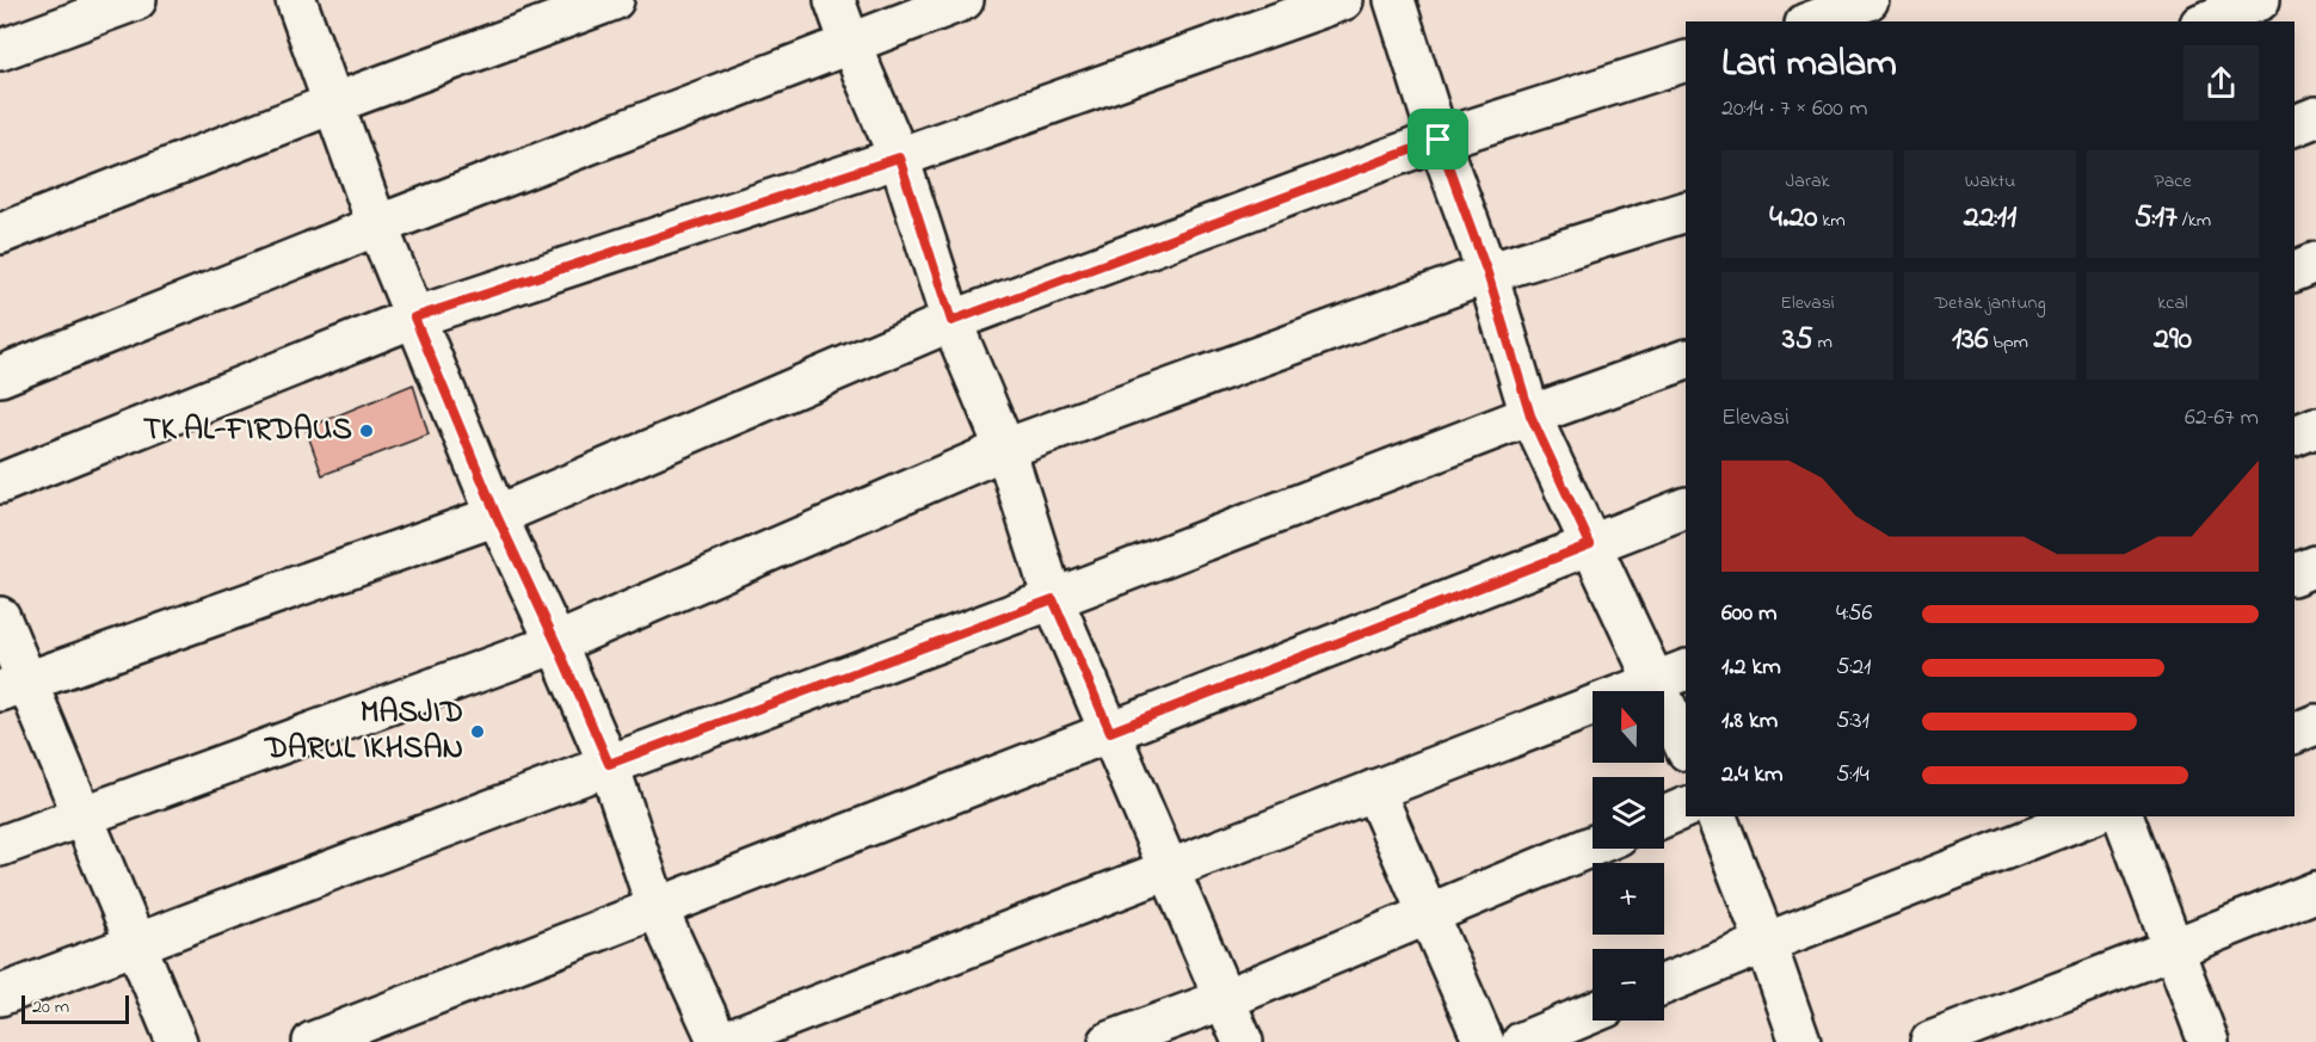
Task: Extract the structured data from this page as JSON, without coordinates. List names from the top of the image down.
{
  "places": ["TK AL-FIRDAUS", "MASJID DARUL IKHSAN"],
  "scale_bar": "20 m",
  "north": "top",
  "page": {
    "heading": ["Lari malam", "20:14 · 7 × 600 m"],
    "stats": [
      ["Jarak", "4.20 km"],
      ["Waktu", "22:11"],
      ["Pace", "5:17 /km"],
      ["Elevasi", "35 m"],
      ["Detak jantung", "136 bpm"],
      ["kcal", "290"]
    ],
    "chart": ["Elevasi", "62–67 m"],
    "list": [
      {
        "name": "600 m",
        "note": "4:56"
      },
      {
        "name": "1.2 km",
        "note": "5:21"
      },
      {
        "name": "1.8 km",
        "note": "5:31"
      },
      {
        "name": "2.4 km",
        "note": "5:14"
      }
    ],
    "map_buttons": ["+", "−"],
    "scale": "20 m"
  }
}
